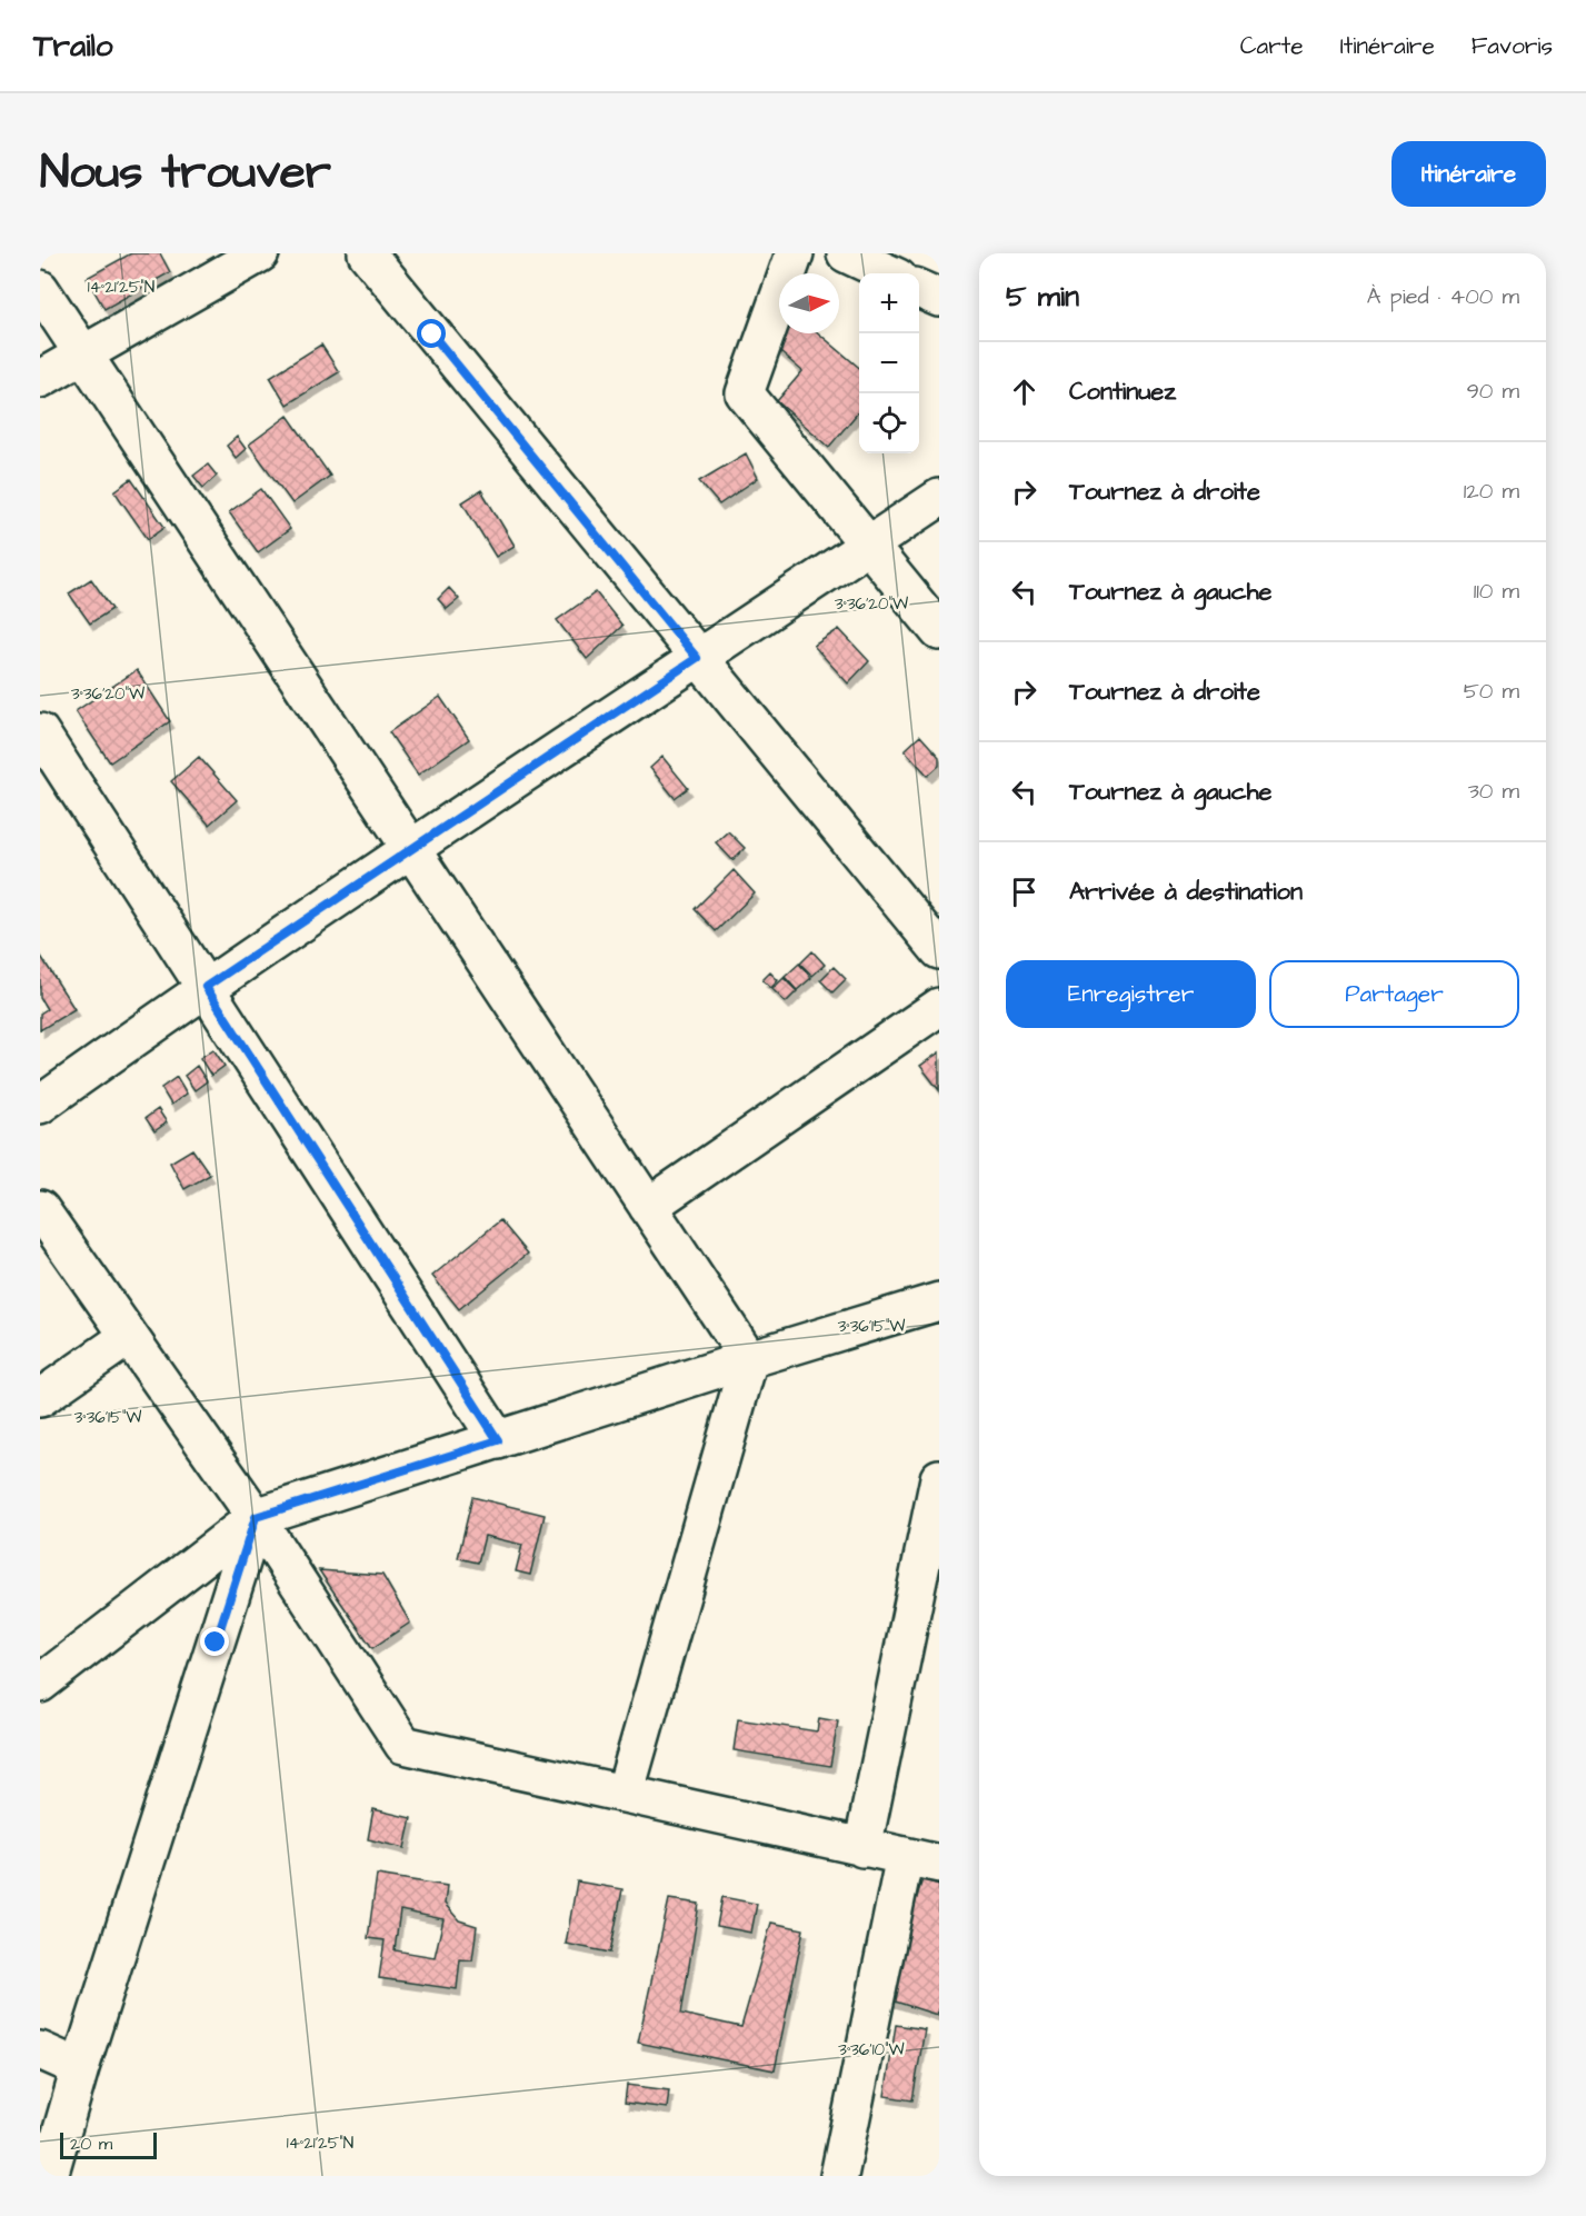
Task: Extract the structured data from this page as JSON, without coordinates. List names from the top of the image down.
{
  "scale_bar": "20 m",
  "north": "right",
  "page": {
    "header": "Trailo",
    "nav": ["Carte", "Itinéraire", "Favoris"],
    "title": "Nous trouver",
    "buttons": [
      "Itinéraire",
      ["Enregistrer", "Partager"]
    ],
    "heading": ["5 min", "À pied · 400 m"],
    "map_buttons": ["+", "−"],
    "list": [
      ["Continuez", "90 m"],
      ["Tournez à droite", "120 m"],
      ["Tournez à gauche", "110 m"],
      ["Tournez à droite", "50 m"],
      ["Tournez à gauche", "30 m"],
      "Arrivée à destination"
    ],
    "scale": "20 m"
  },
  "coordinates": [
    "14°21'25\"N",
    "3°36'20\"W",
    "3°36'15\"W",
    "3°36'10\"W"
  ]
}
